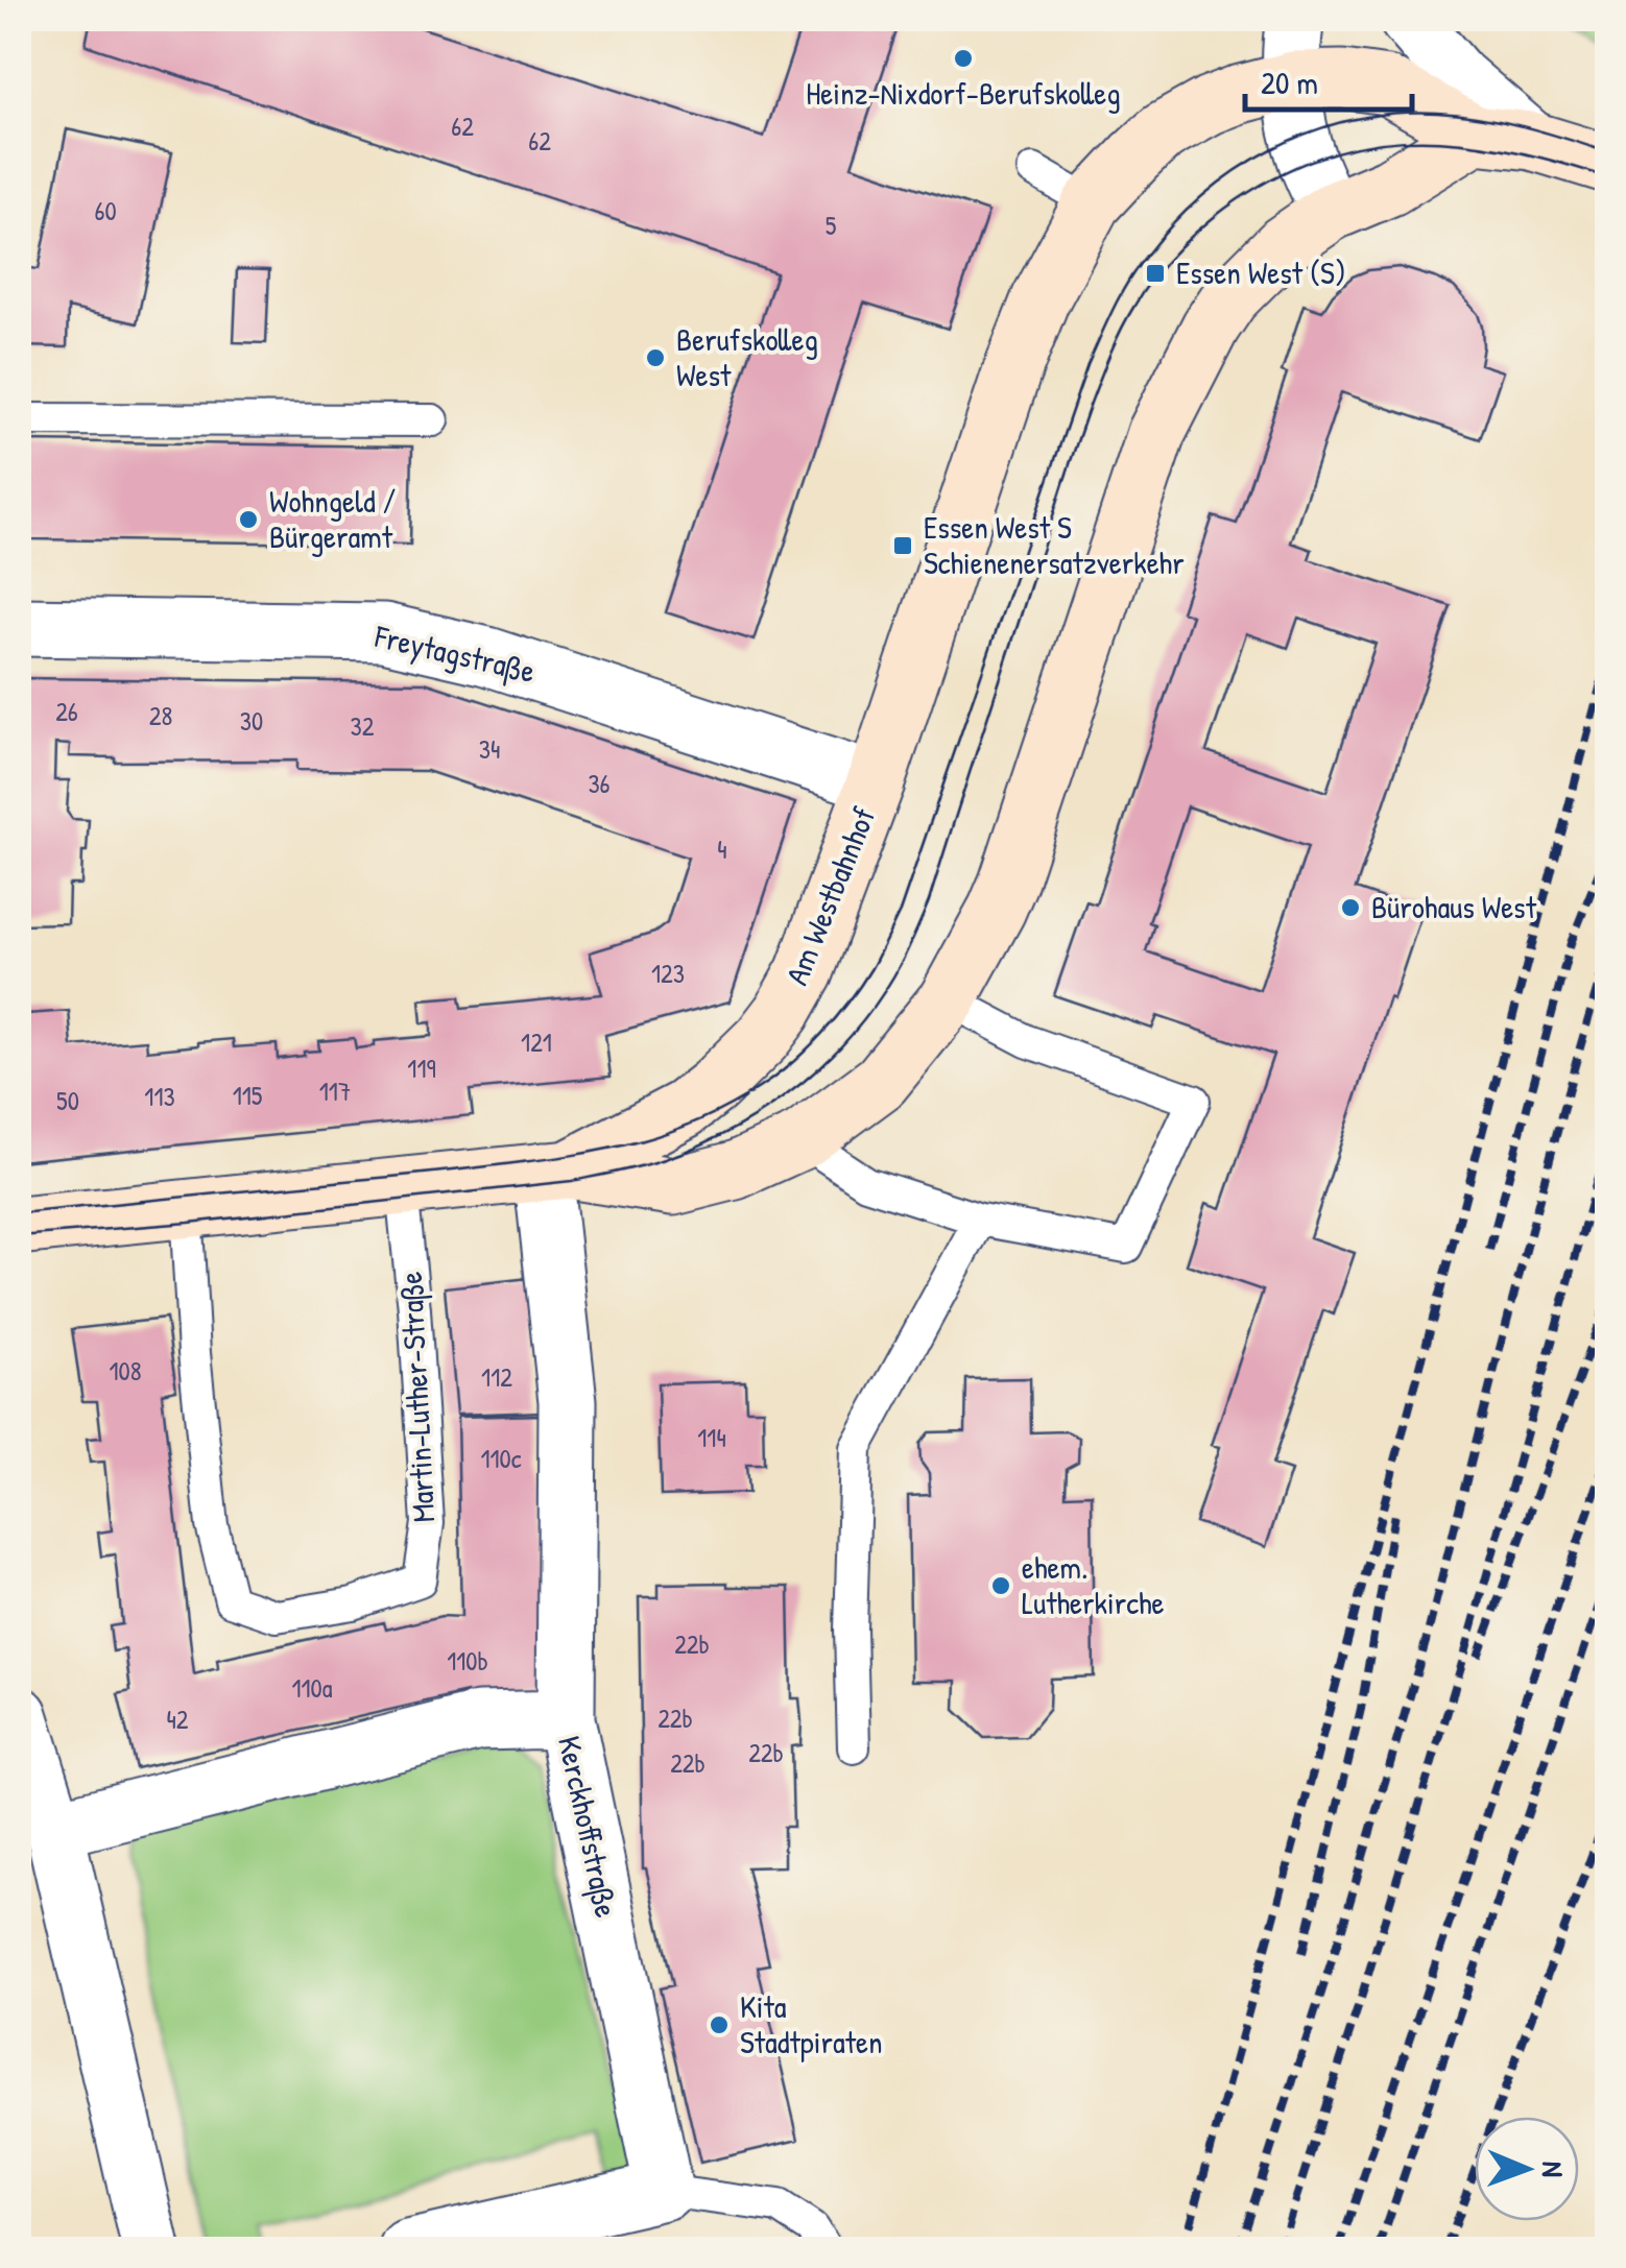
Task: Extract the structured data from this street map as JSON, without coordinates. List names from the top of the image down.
{
  "streets": {
    "main road": ["Am Westbahnhof"],
    "street": ["Freytagstraße", "Kerckhoffstraße"],
    "lane": ["Martin-Luther-Straße"]
  },
  "crossings": [
    ["Freytagstraße", "Am Westbahnhof"]
  ],
  "places": {
    "other": [
      "Heinz-Nixdorf-Berufskolleg",
      "Berufskolleg West",
      "Wohngeld / Bürgeramt",
      "Bürohaus West",
      "ehem. Lutherkirche",
      "Kita Stadtpiraten"
    ],
    "transit": ["Essen West (S)", "Essen West S Schienenersatzverkehr"]
  },
  "house_numbers": [
    "62",
    "62",
    "60",
    "5",
    "26",
    "28",
    "30",
    "32",
    "34",
    "36",
    "4",
    "123",
    "121",
    "119",
    "117",
    "115",
    "113",
    "50",
    "108",
    "112",
    "114",
    "110c",
    "22b",
    "110b",
    "110a",
    "22b",
    "42",
    "22b",
    "22b"
  ],
  "scale_bar": "20 m",
  "north": "right"
}
